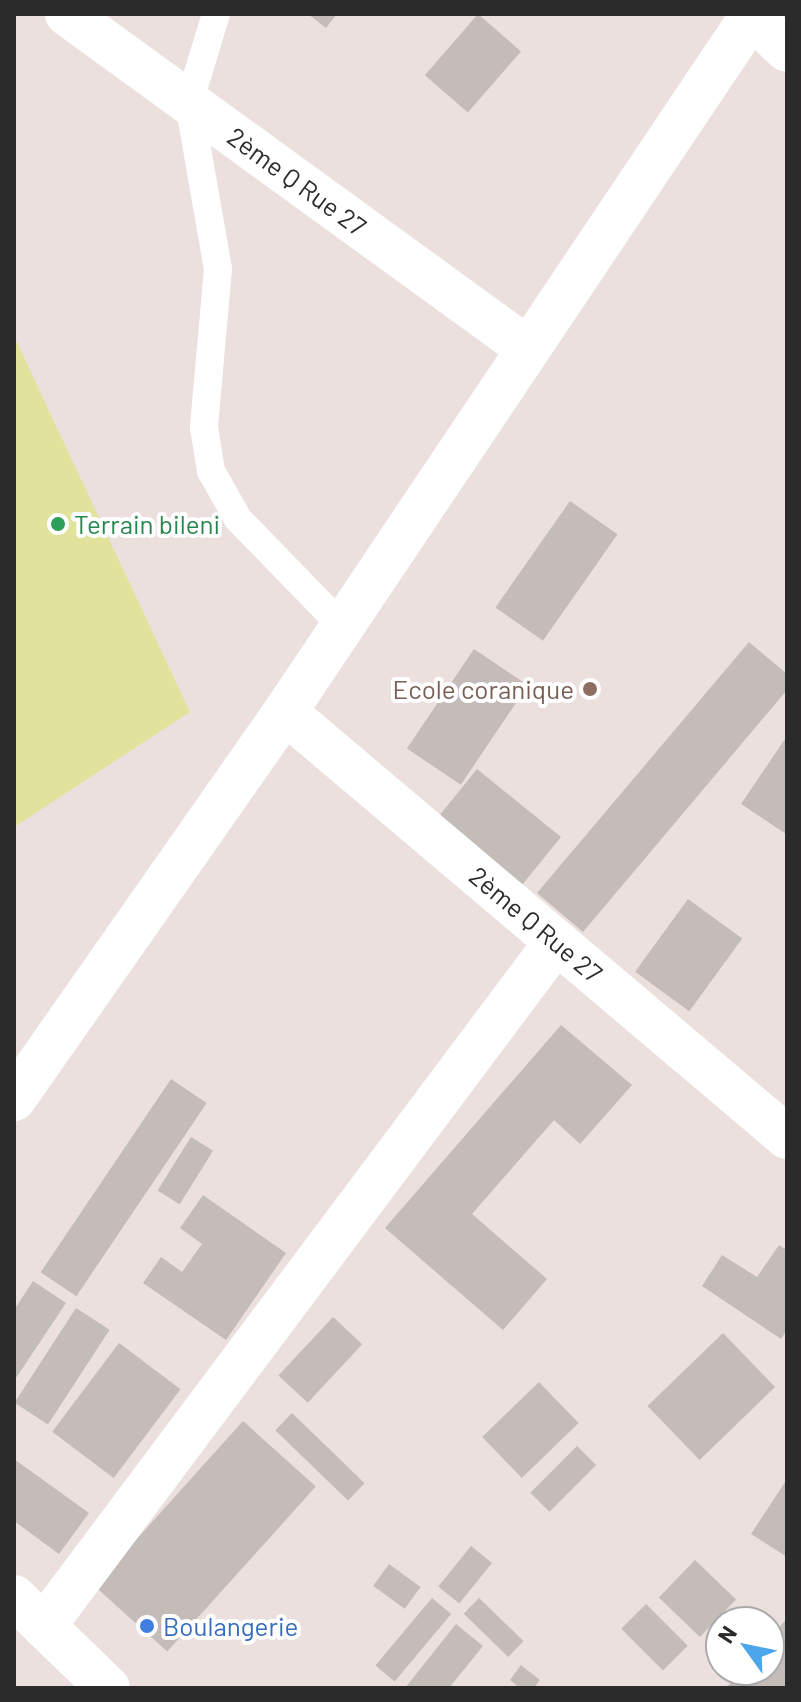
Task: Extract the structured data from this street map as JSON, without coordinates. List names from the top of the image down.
{
  "streets": {
    "street": ["2ème Q Rue 27"]
  },
  "places": ["Terrain bileni", "Ecole coranique", "Boulangerie"],
  "north": "top left"
}
